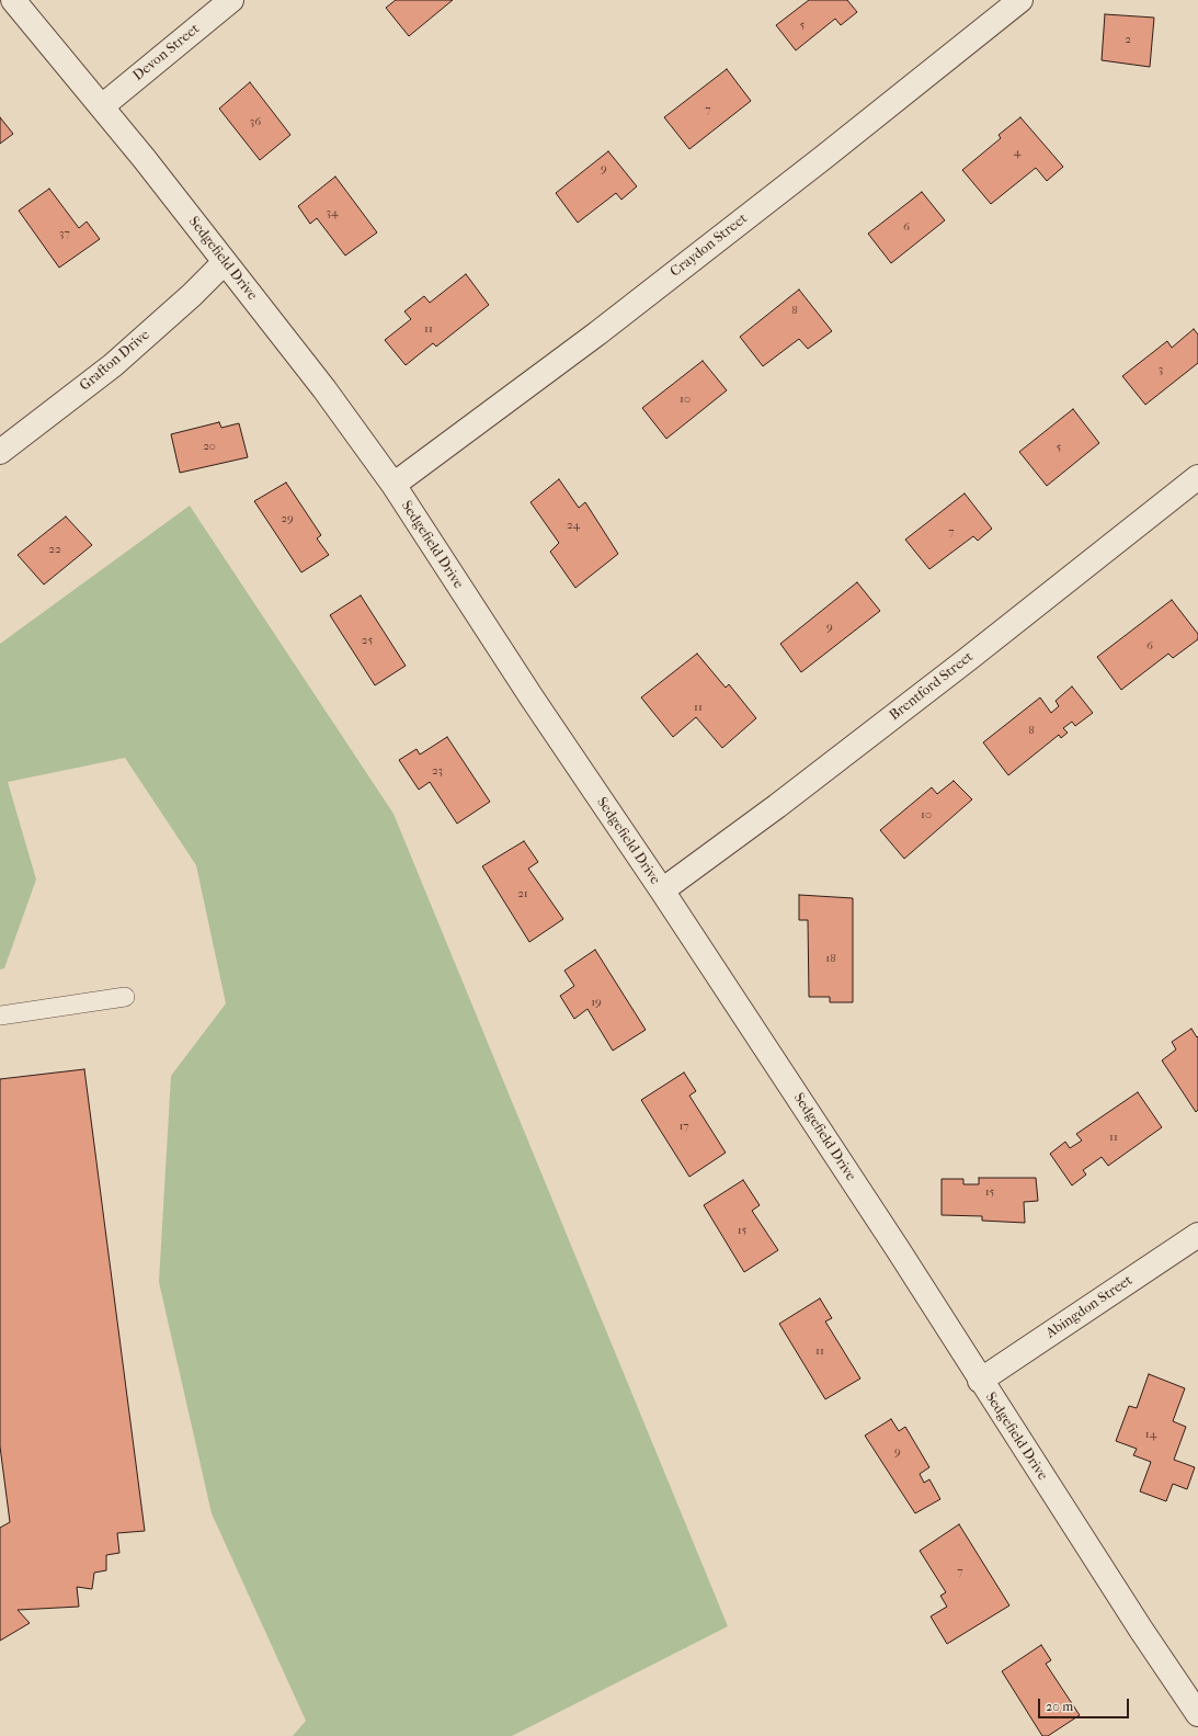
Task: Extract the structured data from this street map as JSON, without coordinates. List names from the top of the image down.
{
  "streets": {
    "street": [
      "Devon Street",
      "Craydon Street",
      "Sedgefield Drive",
      "Grafton Drive",
      "Brentford Street",
      "Abingdon Street"
    ]
  },
  "crossings": [
    ["Devon Street", "Sedgefield Drive"],
    ["Craydon Street", "Sedgefield Drive"],
    ["Sedgefield Drive", "Grafton Drive"],
    ["Sedgefield Drive", "Brentford Street"],
    ["Sedgefield Drive", "Abingdon Street"]
  ],
  "house_numbers": [
    "5",
    "2",
    "7",
    "36",
    "4",
    "9",
    "34",
    "6",
    "37",
    "8",
    "11",
    "3",
    "10",
    "20",
    "5",
    "29",
    "24",
    "7",
    "22",
    "9",
    "25",
    "6",
    "11",
    "8",
    "23",
    "10",
    "21",
    "18",
    "19",
    "17",
    "11",
    "15",
    "15",
    "11",
    "14",
    "9",
    "7"
  ],
  "scale_bar": "20 m"
}
